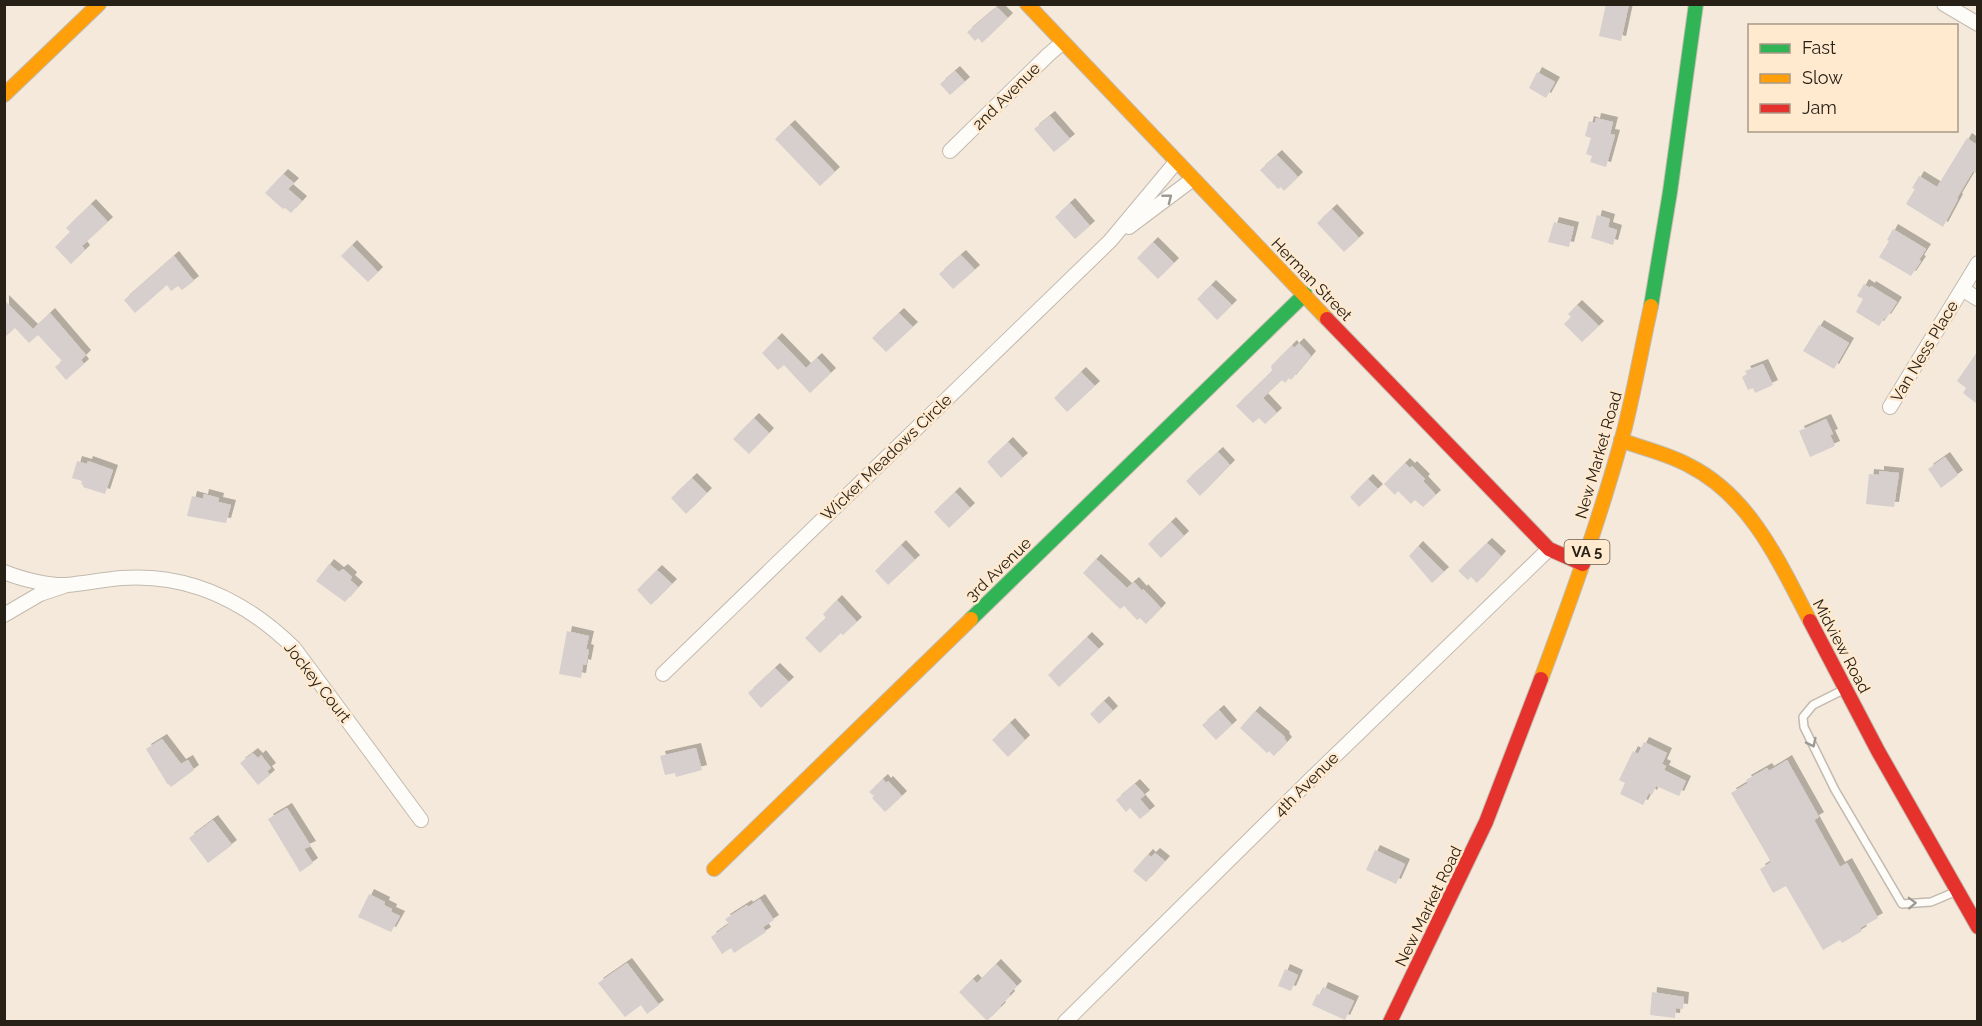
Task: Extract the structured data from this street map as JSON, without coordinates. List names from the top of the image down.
{
  "streets": {
    "street": [
      "2nd Avenue",
      "Herman Street",
      "Van Ness Place",
      "New Market Road",
      "Wicker Meadows Circle",
      "VA 5",
      "3rd Avenue",
      "Midview Road",
      "Jockey Court",
      "4th Avenue"
    ]
  },
  "crossings": [
    ["2nd Avenue", "Herman Street"],
    ["Herman Street", "New Market Road"],
    ["Herman Street", "Wicker Meadows Circle"],
    ["Herman Street", "3rd Avenue"],
    ["Herman Street", "4th Avenue"],
    ["New Market Road", "Midview Road"]
  ],
  "legend": ["Fast", "Slow", "Jam"]
}
